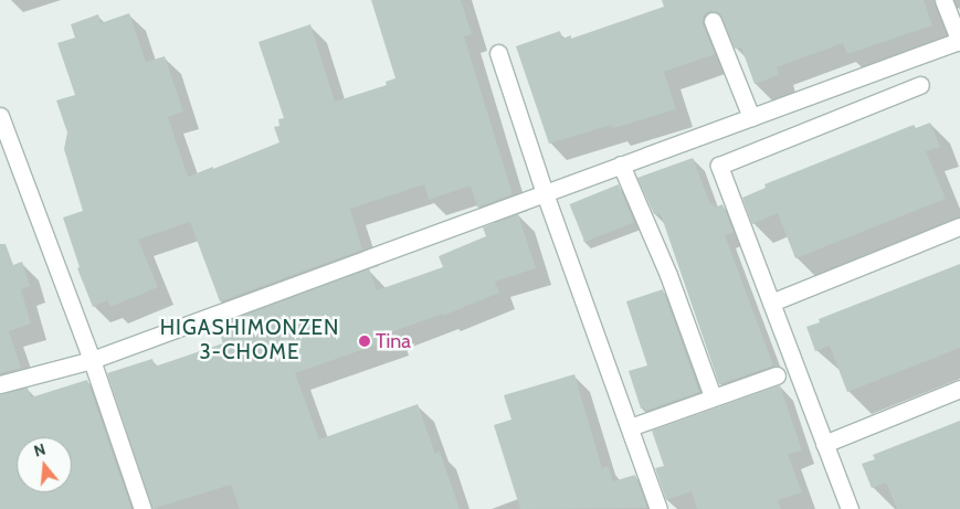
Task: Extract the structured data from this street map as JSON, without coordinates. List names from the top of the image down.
{
  "districts": ["HIGASHIMONZEN 3-CHOME"],
  "places": ["Tina"],
  "north": "top"
}
